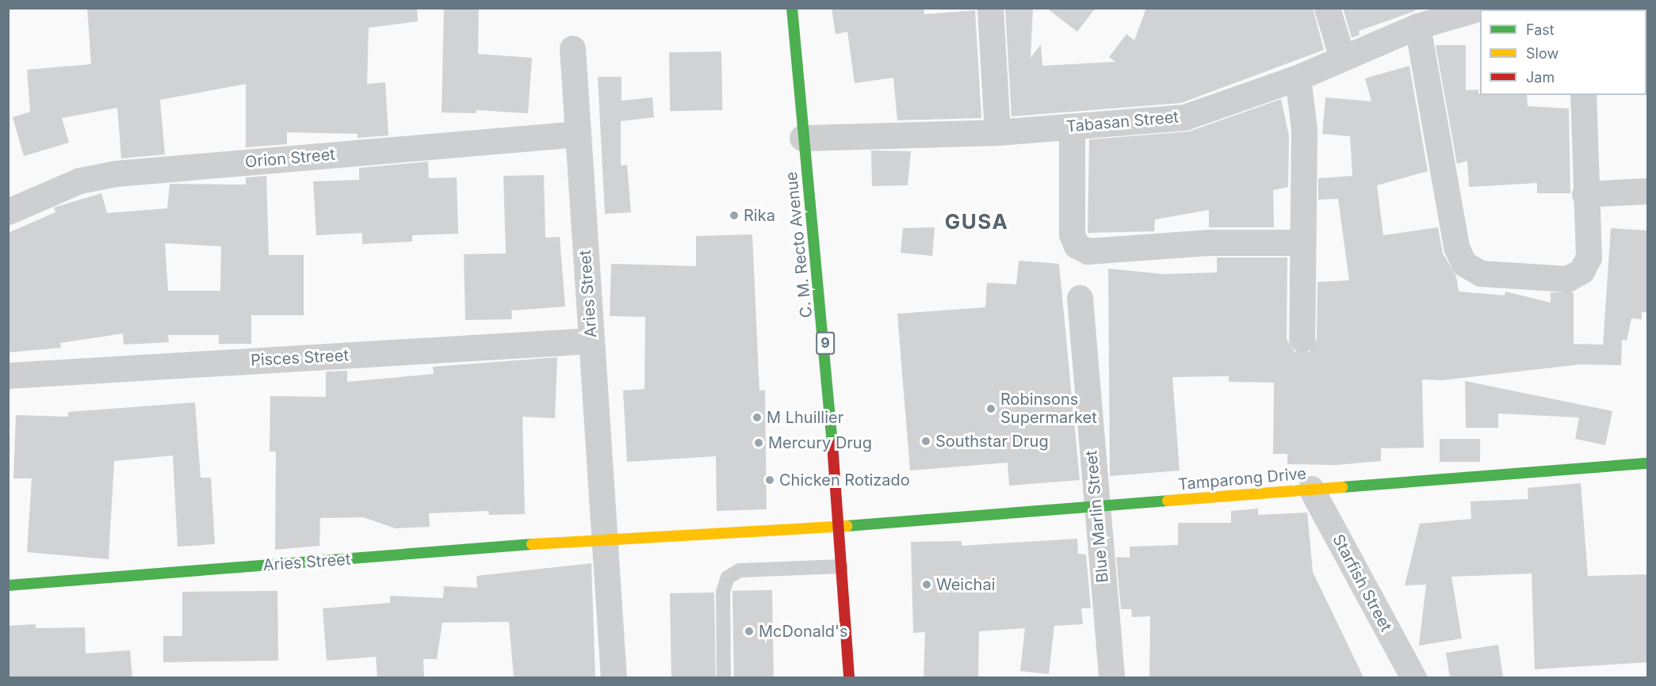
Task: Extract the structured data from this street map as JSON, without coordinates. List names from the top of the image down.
{
  "streets": {
    "main road": [
      "C. M. Recto Avenue",
      "Aries Street",
      "9",
      "Tamparong Drive"
    ],
    "street": [
      "Tabasan Street",
      "Orion Street",
      "Pisces Street",
      "Blue Marlin Street",
      "Starfish Street"
    ]
  },
  "crossings": [
    ["Tabasan Street", "C. M. Recto Avenue"],
    ["Orion Street", "Aries Street"],
    ["C. M. Recto Avenue", "Aries Street"],
    ["C. M. Recto Avenue", "Tamparong Drive"],
    ["Aries Street", "Pisces Street"],
    ["Aries Street", "Tamparong Drive"],
    ["Tamparong Drive", "Blue Marlin Street"],
    ["Tamparong Drive", "Starfish Street"]
  ],
  "districts": ["GUSA"],
  "places": [
    "Rika",
    "Robinsons Supermarket",
    "M Lhuillier",
    "Southstar Drug",
    "Mercury Drug",
    "Chicken Rotizado",
    "Weichai",
    "McDonald's"
  ],
  "legend": ["Fast", "Slow", "Jam"]
}
